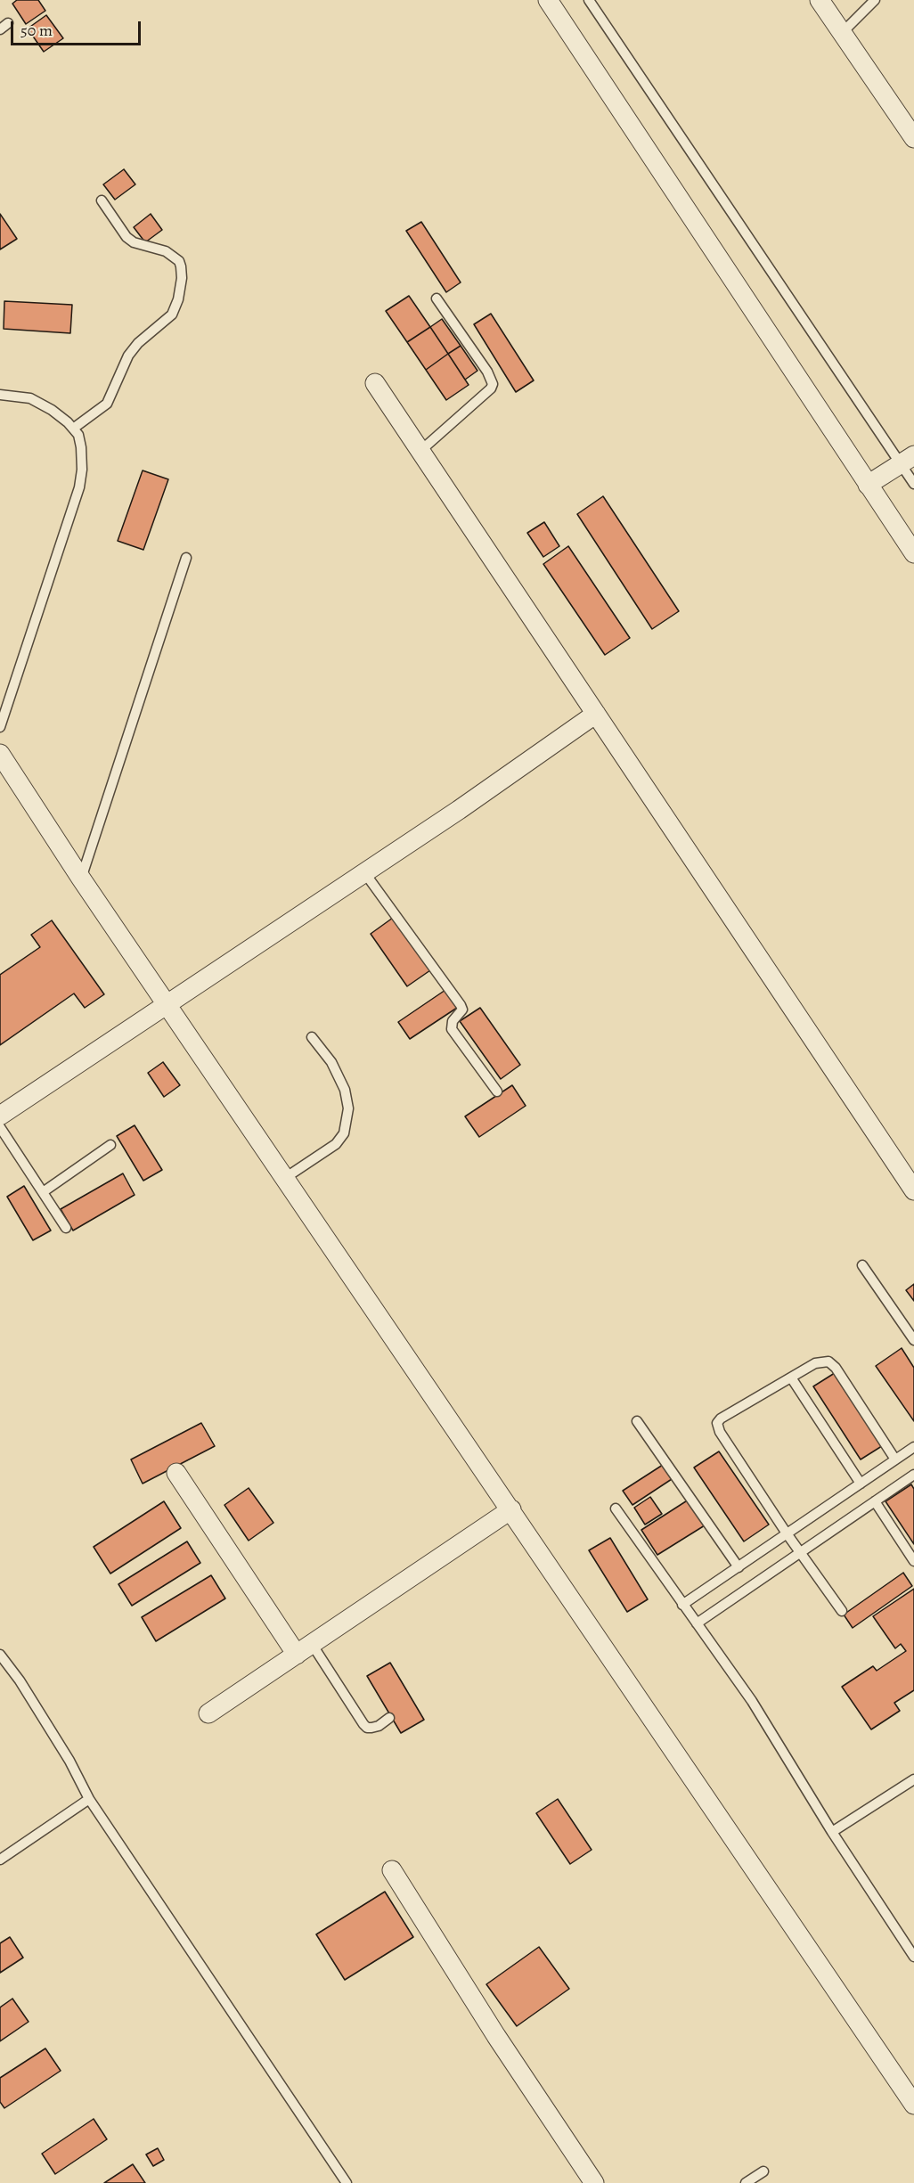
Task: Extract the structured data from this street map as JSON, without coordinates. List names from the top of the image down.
{
  "scale_bar": "50 m"
}
